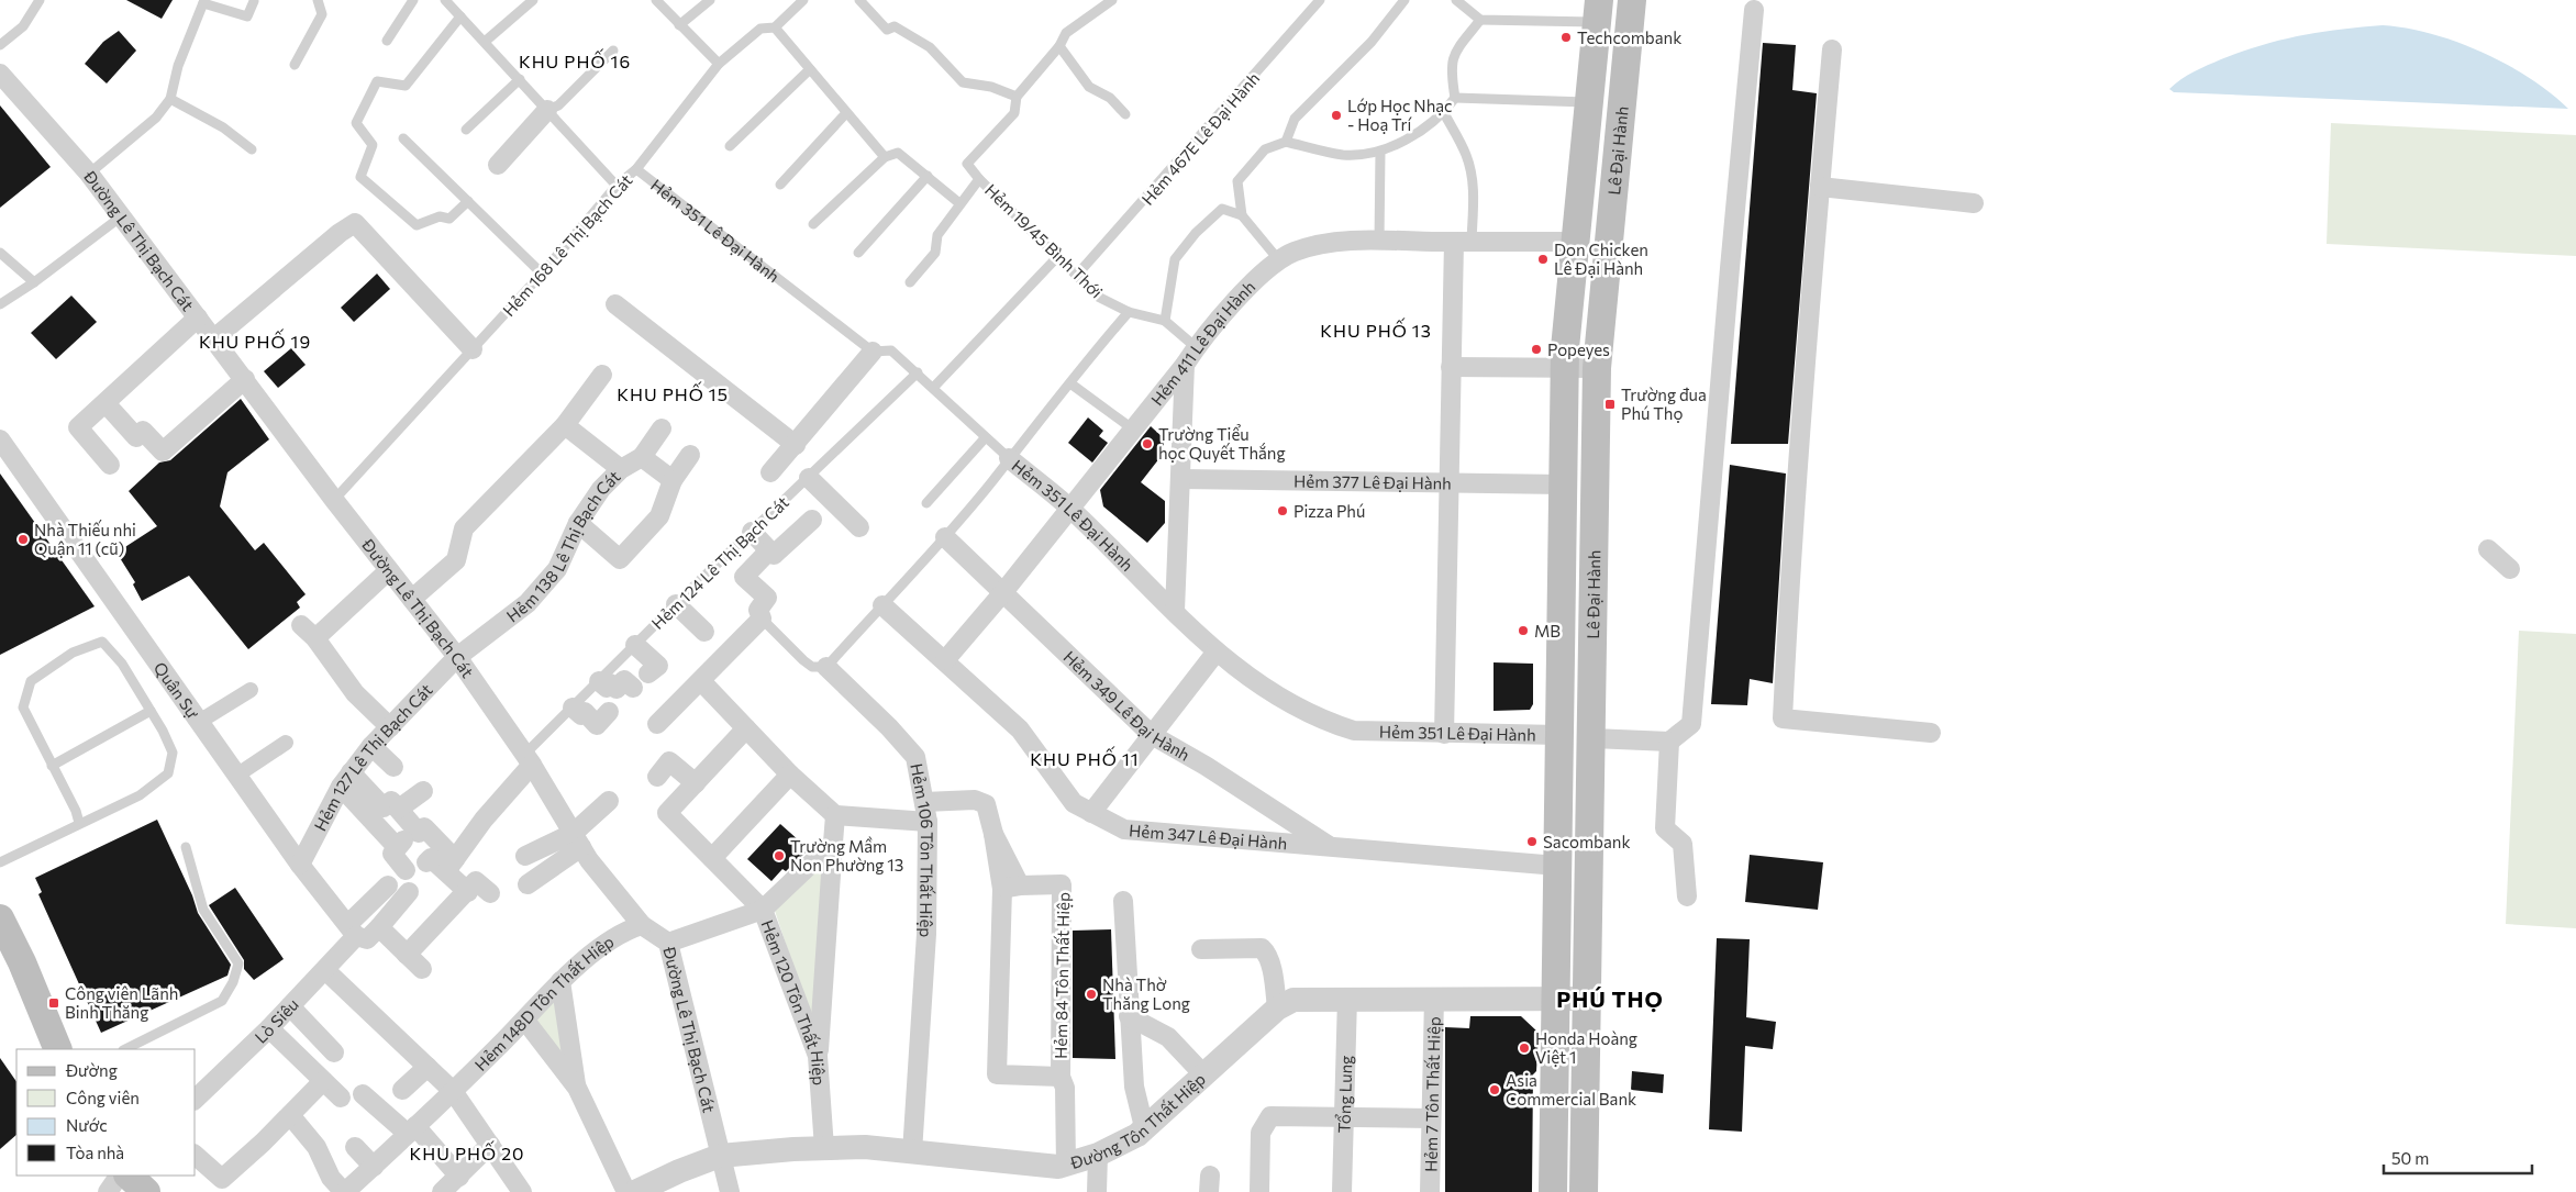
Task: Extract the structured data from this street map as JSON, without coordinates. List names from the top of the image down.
{
  "streets": {
    "main road": ["Lê Đại Hành"],
    "street": [
      "Hẻm 351 Lê Đại Hành",
      "Đường Lê Thị Bạch Cát",
      "Hẻm 411 Lê Đại Hành",
      "Hẻm 377 Lê Đại Hành",
      "Hẻm 138 Lê Thị Bạch Cát",
      "Quân Sự",
      "Hẻm 349 Lê Đại Hành",
      "Hẻm 127 Lê Thị Bạch Cát",
      "Hẻm 347 Lê Đại Hành",
      "Hẻm 106 Tôn Thất Hiệp",
      "Hẻm 84 Tôn Thất Hiệp",
      "Hẻm 120 Tôn Thất Hiệp",
      "Hẻm 148D Tôn Thất Hiệp",
      "Lò Siêu",
      "Hẻm 7 Tôn Thất Hiệp",
      "Tổng Lung",
      "Đường Tôn Thất Hiệp"
    ],
    "lane": [
      "Hẻm 467E Lê Đại Hành",
      "Hẻm 19/45 Bình Thới",
      "Hẻm 168 Lê Thị Bạch Cát",
      "Hẻm 124 Lê Thị Bạch Cát"
    ]
  },
  "crossings": [
    ["Hẻm 467E Lê Đại Hành", "Hẻm 19/45 Bình Thới"],
    ["Lê Đại Hành", "Hẻm 351 Lê Đại Hành"],
    ["Lê Đại Hành", "Hẻm 411 Lê Đại Hành"],
    ["Lê Đại Hành", "Hẻm 377 Lê Đại Hành"],
    ["Lê Đại Hành", "Hẻm 347 Lê Đại Hành"],
    ["Lê Đại Hành", "Đường Tôn Thất Hiệp"],
    ["Hẻm 351 Lê Đại Hành", "Hẻm 168 Lê Thị Bạch Cát"],
    ["Hẻm 351 Lê Đại Hành", "Hẻm 411 Lê Đại Hành"],
    ["Hẻm 351 Lê Đại Hành", "Hẻm 124 Lê Thị Bạch Cát"],
    ["Đường Lê Thị Bạch Cát", "Hẻm 168 Lê Thị Bạch Cát"],
    ["Đường Lê Thị Bạch Cát", "Hẻm 138 Lê Thị Bạch Cát"],
    ["Đường Lê Thị Bạch Cát", "Hẻm 124 Lê Thị Bạch Cát"],
    ["Đường Lê Thị Bạch Cát", "Hẻm 127 Lê Thị Bạch Cát"],
    ["Đường Lê Thị Bạch Cát", "Hẻm 148D Tôn Thất Hiệp"],
    ["Đường Lê Thị Bạch Cát", "Đường Tôn Thất Hiệp"],
    ["Hẻm 19/45 Bình Thới", "Hẻm 411 Lê Đại Hành"],
    ["Hẻm 411 Lê Đại Hành", "Hẻm 349 Lê Đại Hành"],
    ["Hẻm 411 Lê Đại Hành", "Hẻm 347 Lê Đại Hành"],
    ["Hẻm 138 Lê Thị Bạch Cát", "Hẻm 127 Lê Thị Bạch Cát"],
    ["Quân Sự", "Hẻm 127 Lê Thị Bạch Cát"],
    ["Quân Sự", "Lò Siêu"],
    ["Hẻm 349 Lê Đại Hành", "Hẻm 347 Lê Đại Hành"],
    ["Hẻm 106 Tôn Thất Hiệp", "Hẻm 84 Tôn Thất Hiệp"],
    ["Hẻm 106 Tôn Thất Hiệp", "Đường Tôn Thất Hiệp"],
    ["Hẻm 84 Tôn Thất Hiệp", "Đường Tôn Thất Hiệp"],
    ["Hẻm 120 Tôn Thất Hiệp", "Đường Tôn Thất Hiệp"],
    ["Hẻm 7 Tôn Thất Hiệp", "Đường Tôn Thất Hiệp"],
    ["Tổng Lung", "Đường Tôn Thất Hiệp"]
  ],
  "districts": [
    "KHU PHỐ 16",
    "KHU PHỐ 13",
    "KHU PHỐ 19",
    "KHU PHỐ 15",
    "KHU PHỐ 11",
    "PHÚ THỌ",
    "KHU PHỐ 20"
  ],
  "places": {
    "other": [
      "Techcombank",
      "Lớp Học Nhạc - Hoạ Trí",
      "Don Chicken Lê Đại Hành",
      "Popeyes",
      "Trường Tiểu học Quyết Thắng",
      "Pizza Phú",
      "Nhà Thiếu nhi Quận 11 (cũ)",
      "MB",
      "Sacombank",
      "Trường Mầm Non Phường 13",
      "Nhà Thờ Thăng Long",
      "Honda Hoàng Việt 1",
      "Asia Commercial Bank"
    ],
    "transit": ["Trường đua Phú Thọ", "Công viên Lãnh Binh Thăng"]
  },
  "legend": [
    "Đường",
    "Công viên",
    "Nước",
    "Tòa nhà"
  ],
  "scale_bar": "50 m"
}
